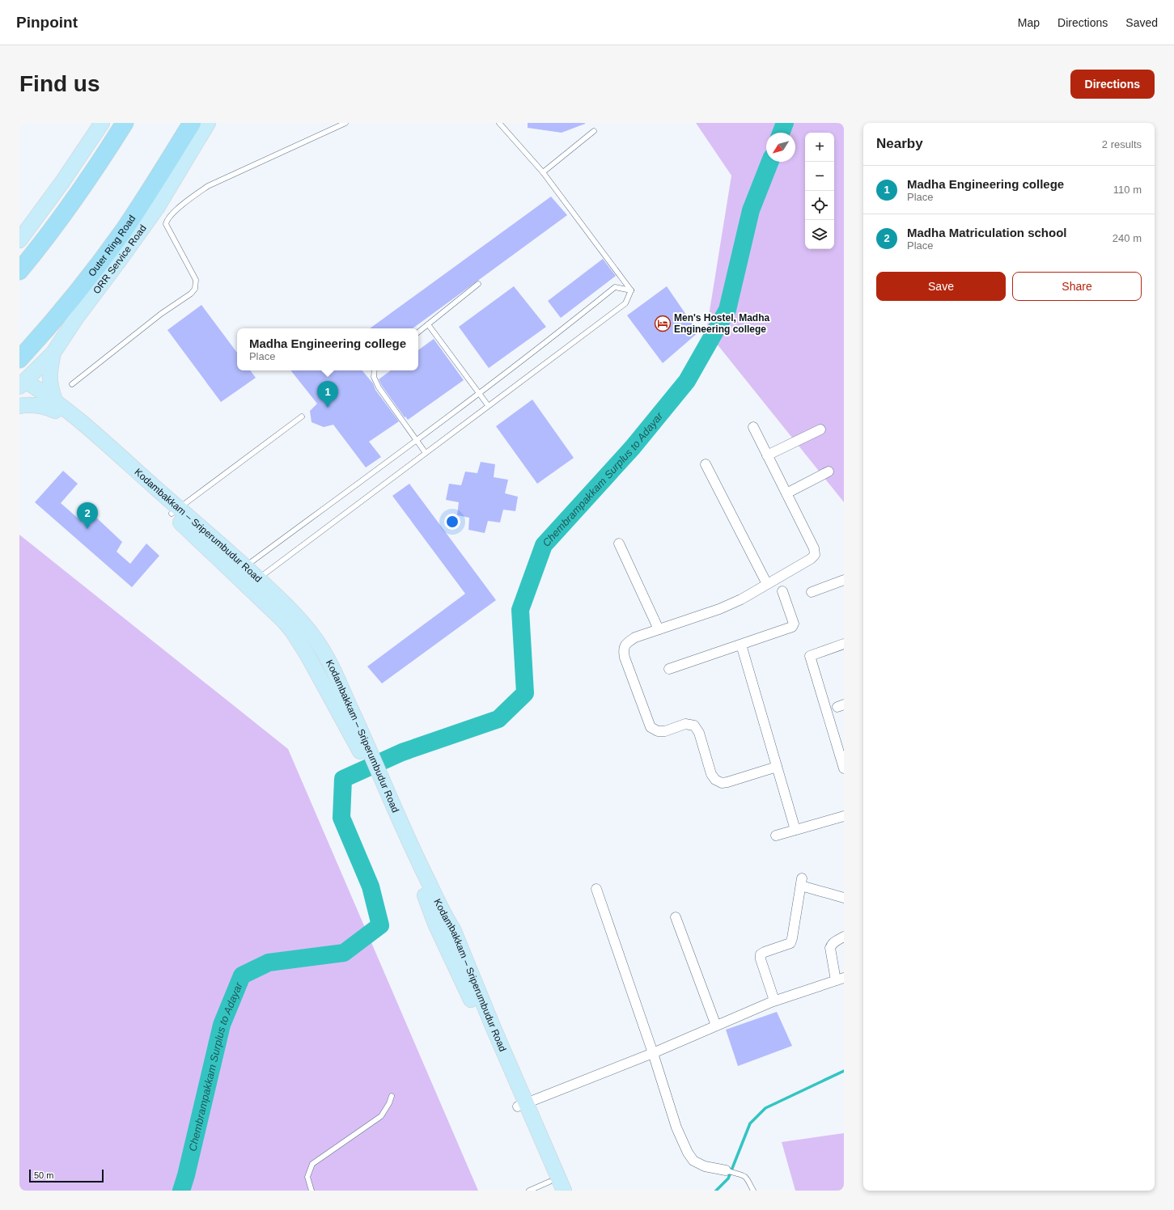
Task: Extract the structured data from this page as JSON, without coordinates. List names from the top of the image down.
{
  "streets": {
    "highway": ["Outer Ring Road"],
    "main road": ["ORR Service Road", "Kodambakkam – Sriperumbudur Road"]
  },
  "crossings": [
    ["ORR Service Road", "Kodambakkam – Sriperumbudur Road"]
  ],
  "water": ["Chembrampakkam Surplus to Adayar"],
  "places": {
    "hotel": ["Men's Hostel, Madha Engineering college"]
  },
  "scale_bar": "50 m",
  "north": "bottom left",
  "page": {
    "header": "Pinpoint",
    "nav": ["Map", "Directions", "Saved"],
    "buttons": [
      "Directions",
      ["Save", "Share"]
    ],
    "title": "Find us",
    "heading": ["Nearby", "2 results"],
    "map_buttons": ["+", "−"],
    "list": [
      {
        "mark": "1",
        "name": "Madha Engineering college",
        "note": "Place",
        "value": "110 m"
      },
      {
        "mark": "2",
        "name": "Madha Matriculation school",
        "note": "Place",
        "value": "240 m"
      }
    ],
    "popup": ["Madha Engineering college", "Place"],
    "pins": ["1", "2"],
    "scale": "50 m"
  }
}
